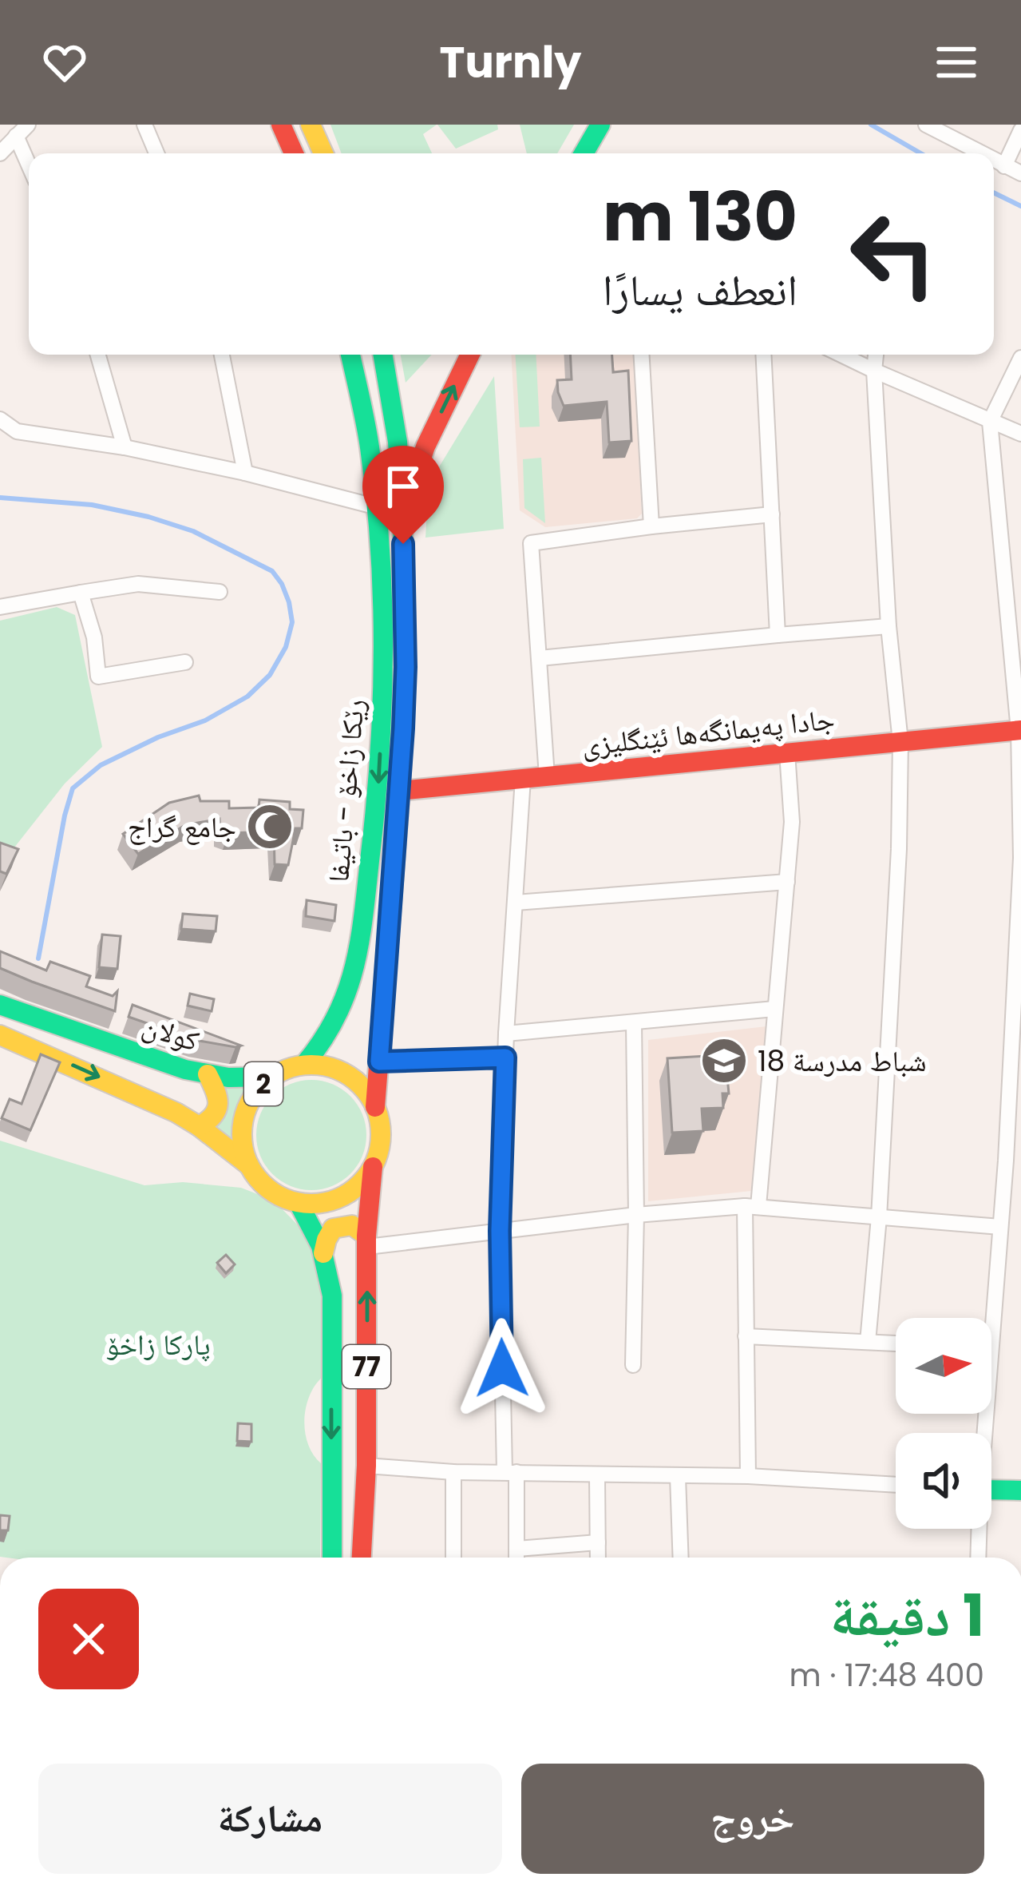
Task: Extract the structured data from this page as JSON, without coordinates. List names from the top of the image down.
{
  "streets": {
    "main road": [
      "جادا په‌يمانگه‌ها ئێنگليزى",
      "رێکا زاخۆ - باتیفا",
      "كولان",
      "2",
      "77"
    ]
  },
  "crossings": [
    ["جادا په‌يمانگه‌ها ئێنگليزى", "رێکا زاخۆ - باتیفا"],
    ["رێکا زاخۆ - باتیفا", "كولان"],
    ["رێکا زاخۆ - باتیفا", "2"],
    ["رێکا زاخۆ - باتیفا", "77"],
    ["كولان", "2"],
    ["كولان", "77"],
    ["2", "77"]
  ],
  "parks": ["پارکا زاخۆ"],
  "places": {
    "mosque": ["جامع گراج"],
    "school or university": ["18 شباط مدرسة"]
  },
  "north": "right",
  "page": {
    "header": "Turnly",
    "turn": ["130 m", "انعطف يسارًا"],
    "heading": ["1 دقيقة", "400 m · 17:48"],
    "buttons": ["خروج", "مشاركة"]
  }
}
